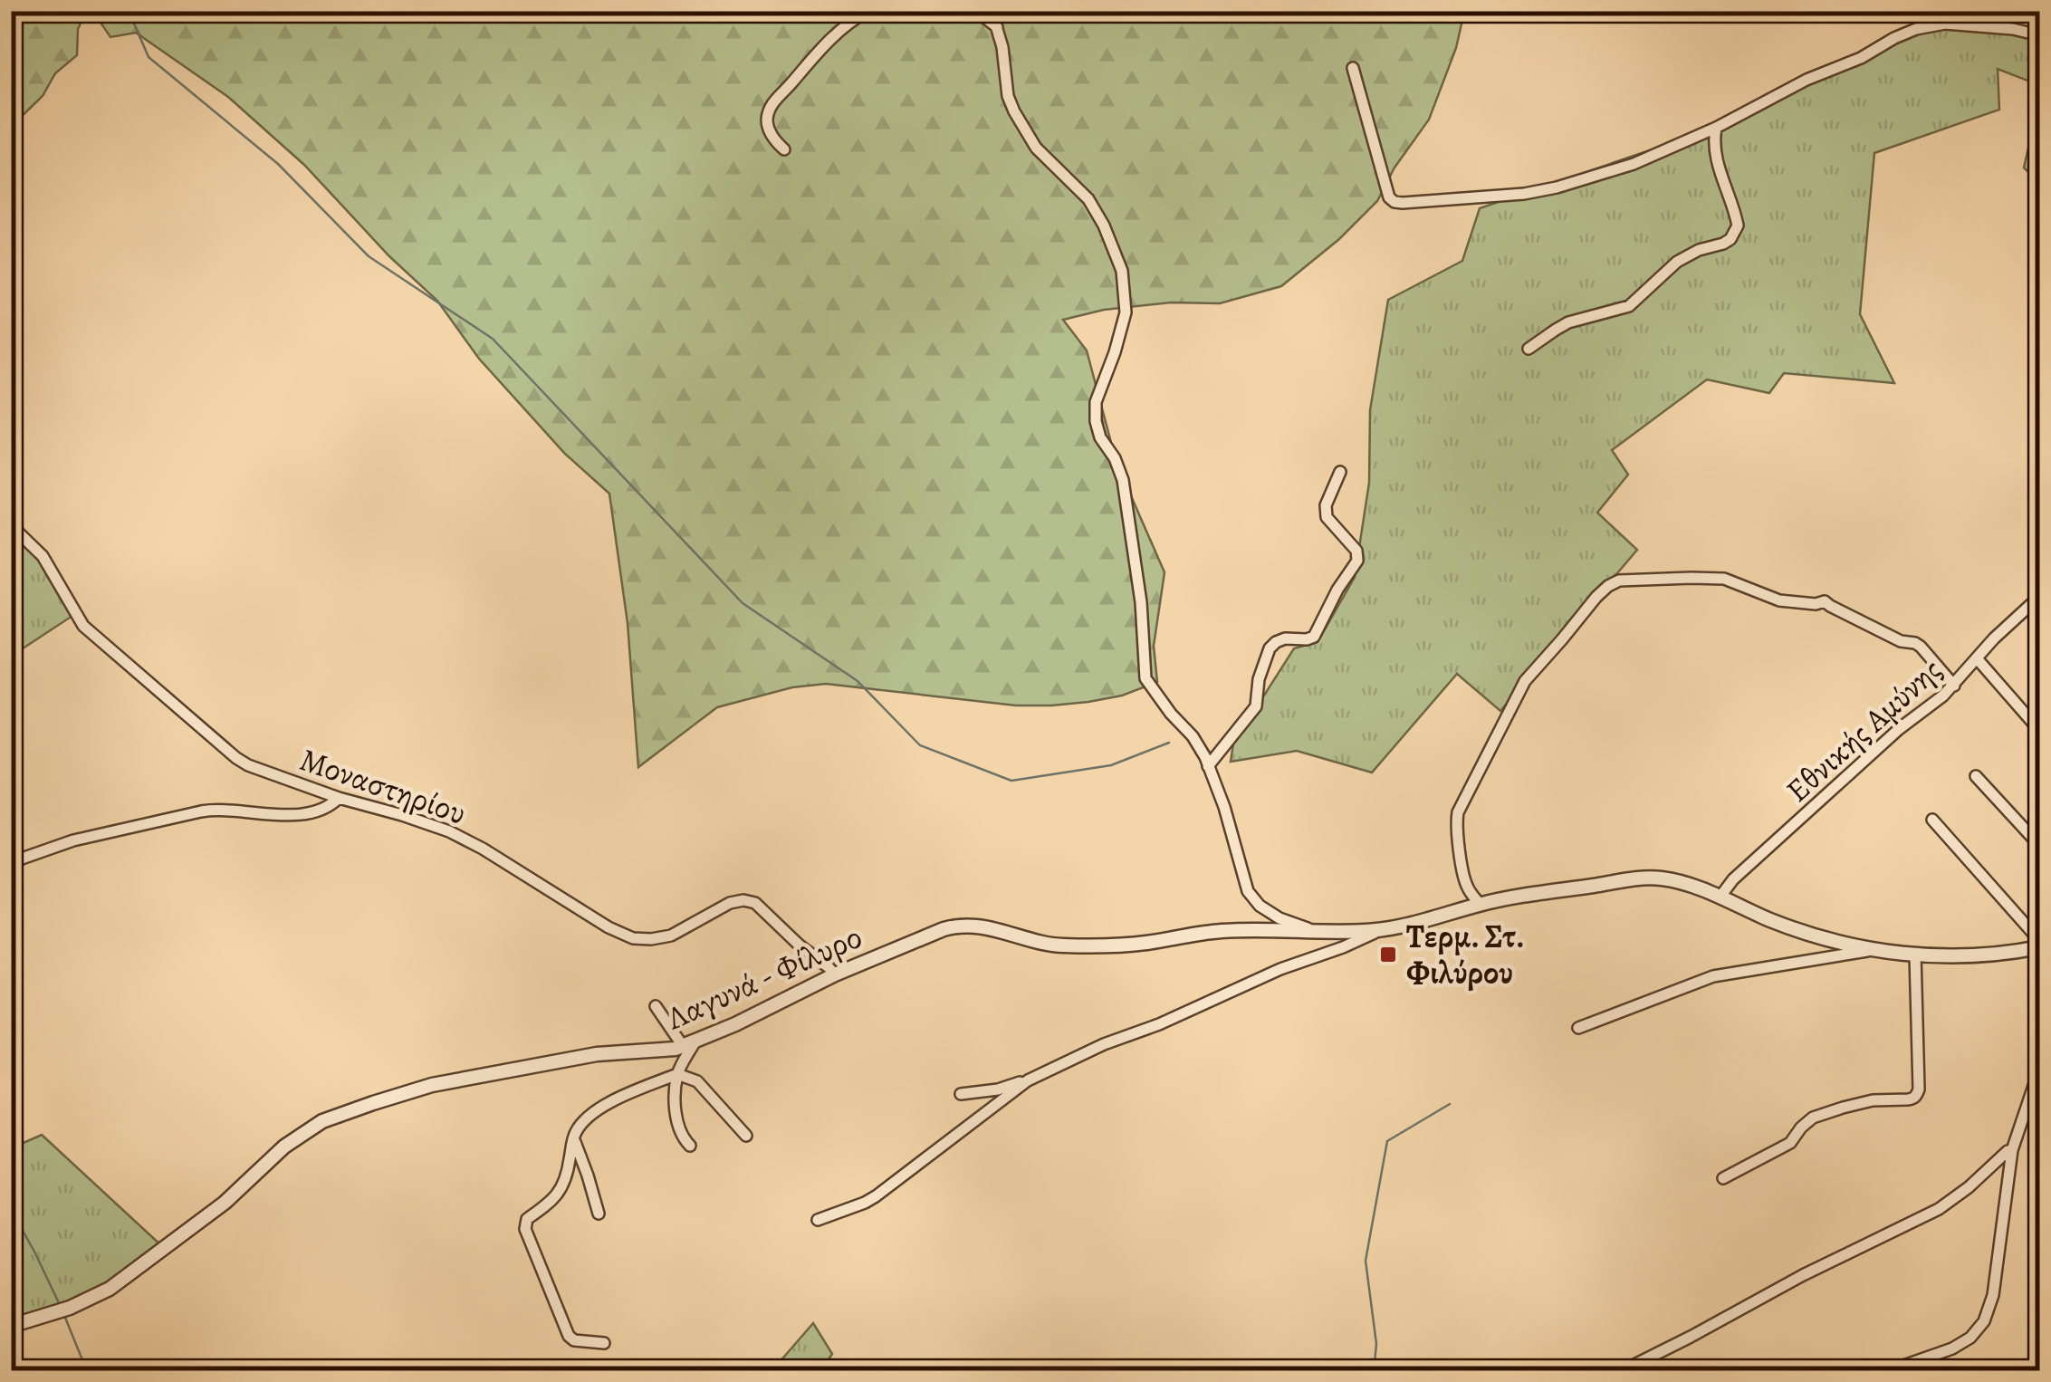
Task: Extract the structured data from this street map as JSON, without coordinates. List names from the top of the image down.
{
  "streets": {
    "street": ["Εθνικής Αμύνης", "Μοναστηρίου", "Λαγυνά - Φίλυρο"]
  },
  "crossings": [
    ["Εθνικής Αμύνης", "Λαγυνά - Φίλυρο"],
    ["Μοναστηρίου", "Λαγυνά - Φίλυρο"]
  ],
  "places": {
    "transit": ["Τερμ. Στ. Φιλύρου"]
  }
}
